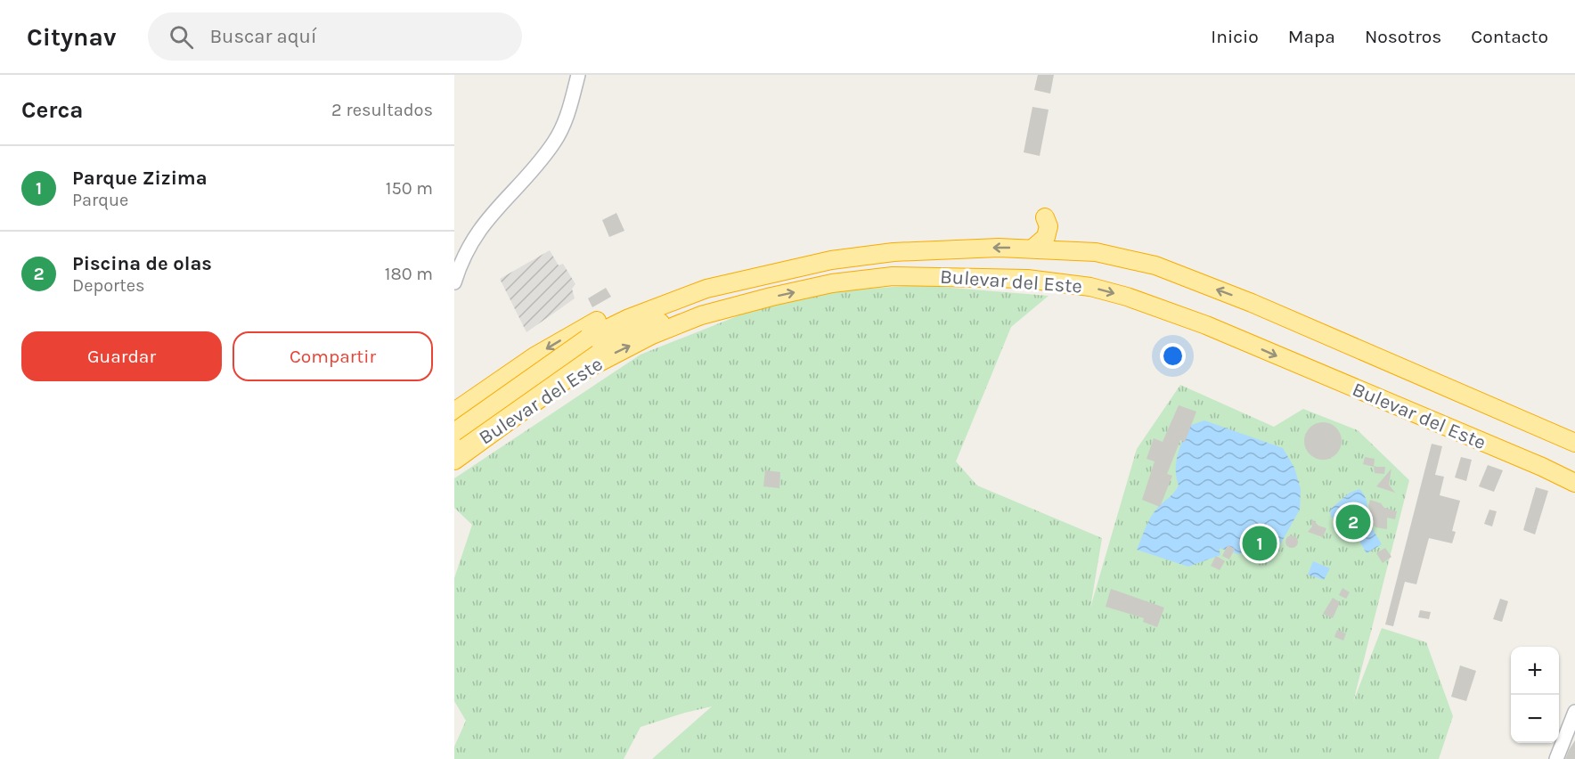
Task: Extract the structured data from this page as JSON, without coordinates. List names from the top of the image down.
{
  "streets": {
    "highway": ["Bulevar del Este"]
  },
  "page": {
    "header": "Citynav",
    "search": "Buscar aquí",
    "nav": [
      "Inicio",
      "Mapa",
      "Nosotros",
      "Contacto"
    ],
    "heading": ["Cerca", "2 resultados"],
    "list": [
      {
        "mark": "1",
        "name": "Parque Zizima",
        "note": "Parque",
        "value": "150 m"
      },
      {
        "mark": "2",
        "name": "Piscina de olas",
        "note": "Deportes",
        "value": "180 m"
      }
    ],
    "buttons": ["Guardar", "Compartir"],
    "pins": ["2", "1"],
    "map_buttons": ["+", "−"]
  }
}
